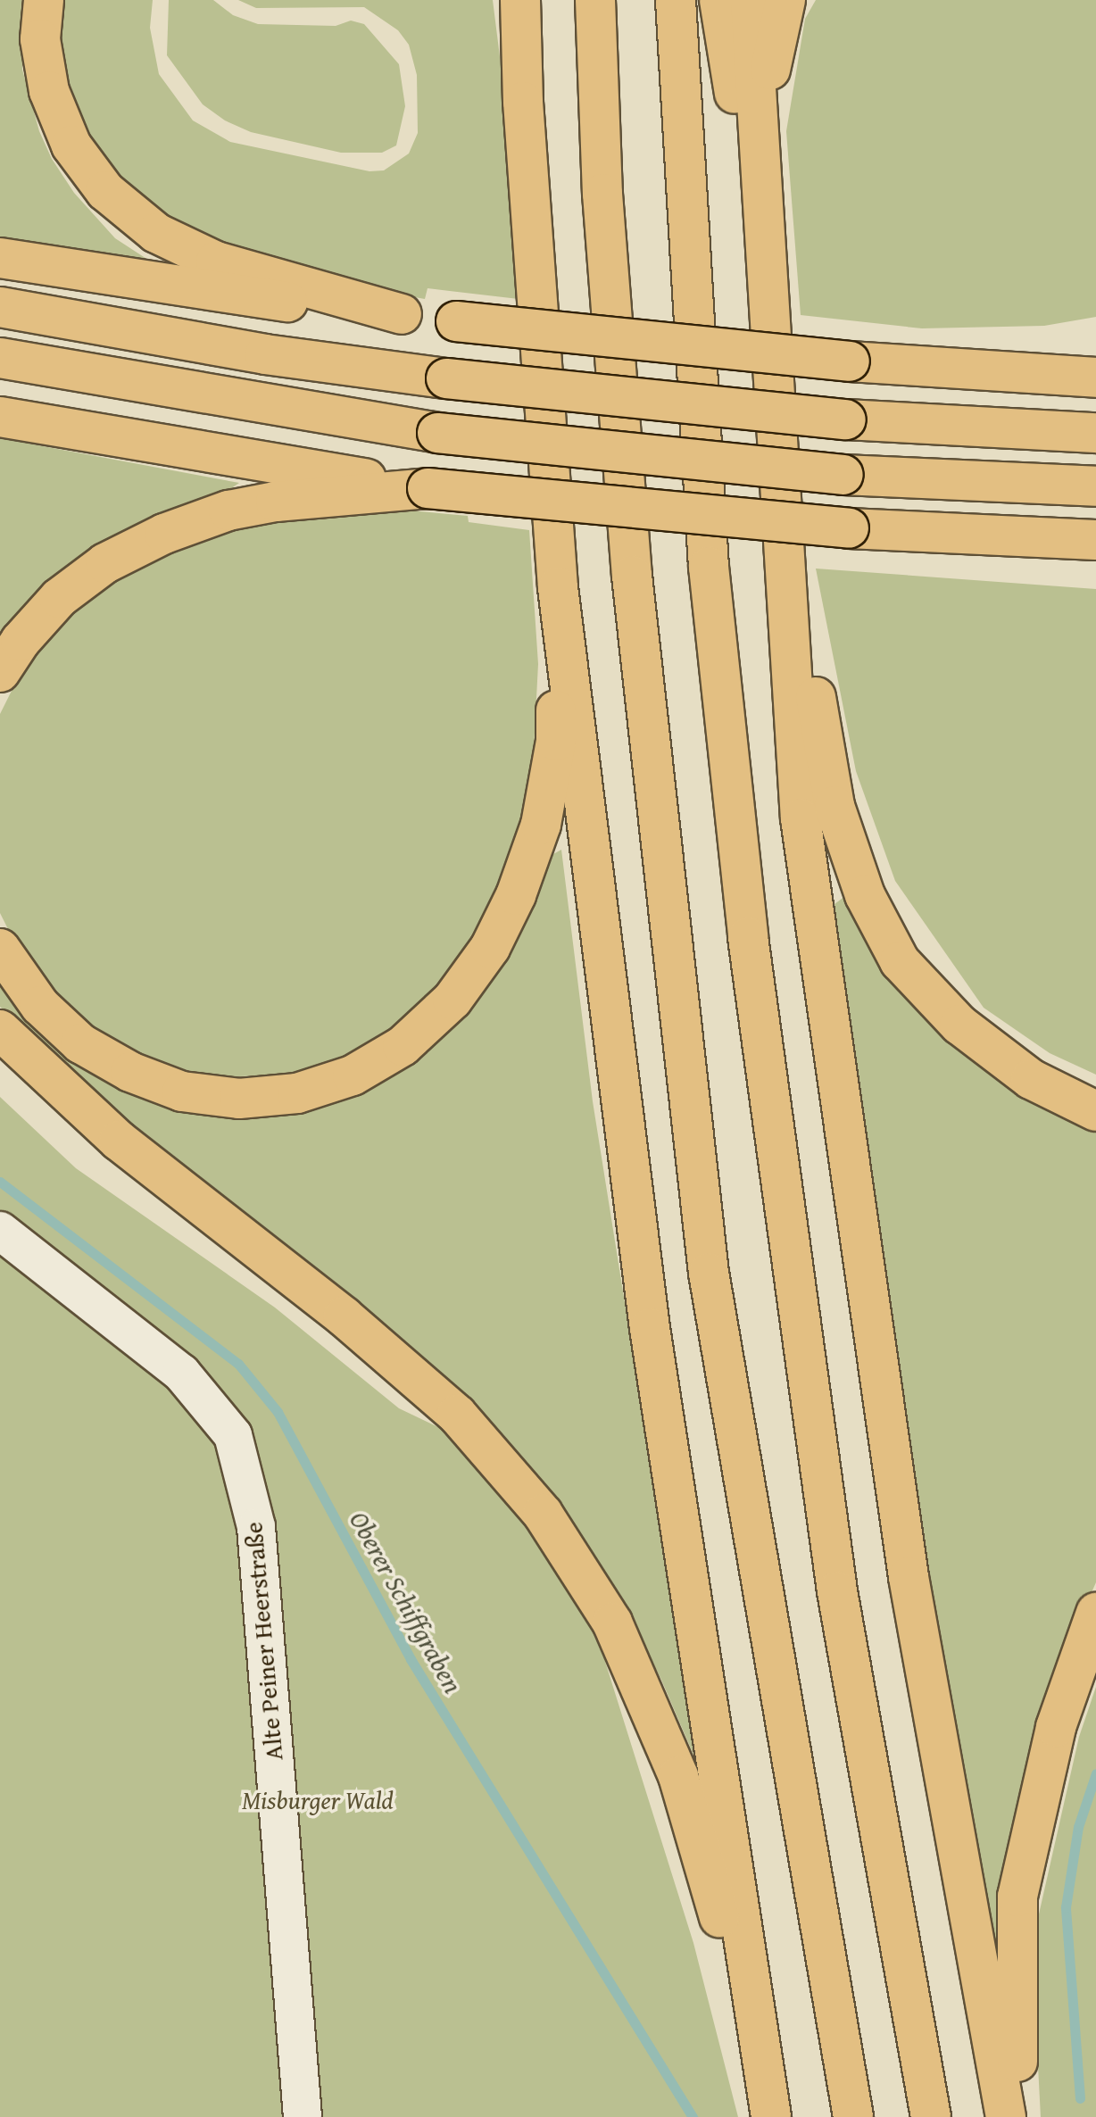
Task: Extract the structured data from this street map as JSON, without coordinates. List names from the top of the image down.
{
  "streets": {
    "street": ["Alte Peiner Heerstraße"]
  },
  "water": ["Oberer Schiffgraben"],
  "parks": ["Misburger Wald"]
}
